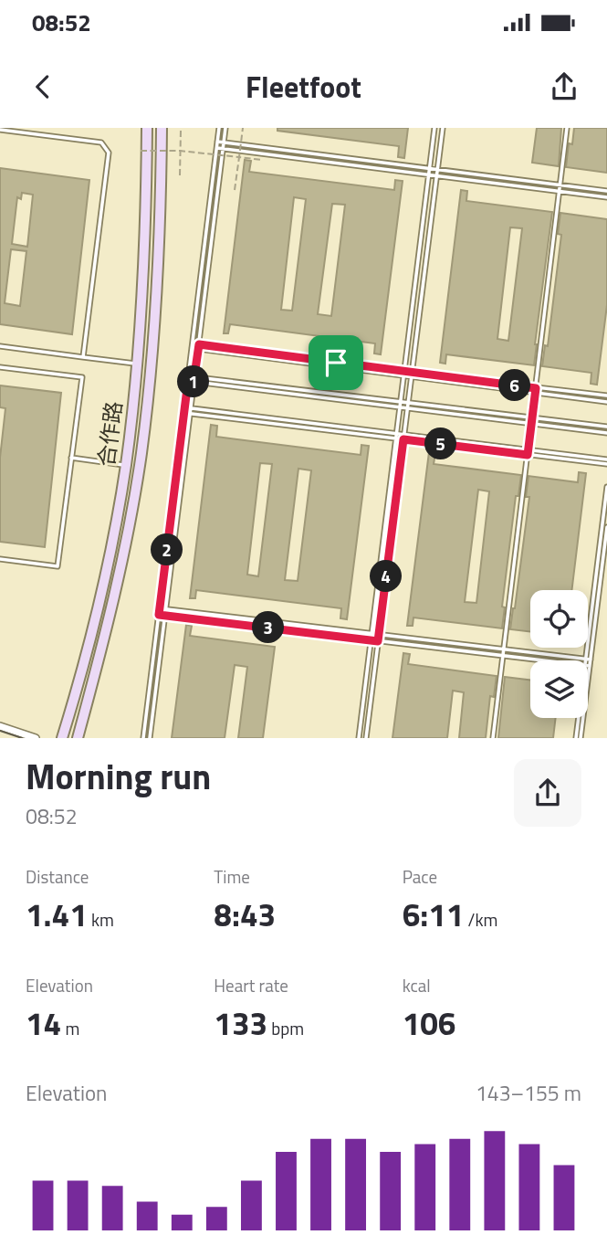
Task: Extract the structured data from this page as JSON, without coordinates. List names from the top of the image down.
{
  "streets": {
    "main road": ["合作路"]
  },
  "page": {
    "status": "08:52",
    "header": "Fleetfoot",
    "pins": [
      "1",
      "6",
      "5",
      "2",
      "4",
      "3"
    ],
    "heading": ["Morning run", "08:52"],
    "stats": [
      ["Distance", "1.41 km"],
      ["Time", "8:43"],
      ["Pace", "6:11 /km"],
      ["Elevation", "14 m"],
      ["Heart rate", "133 bpm"],
      ["kcal", "106"]
    ],
    "chart": ["Elevation", "143–155 m"]
  }
}
